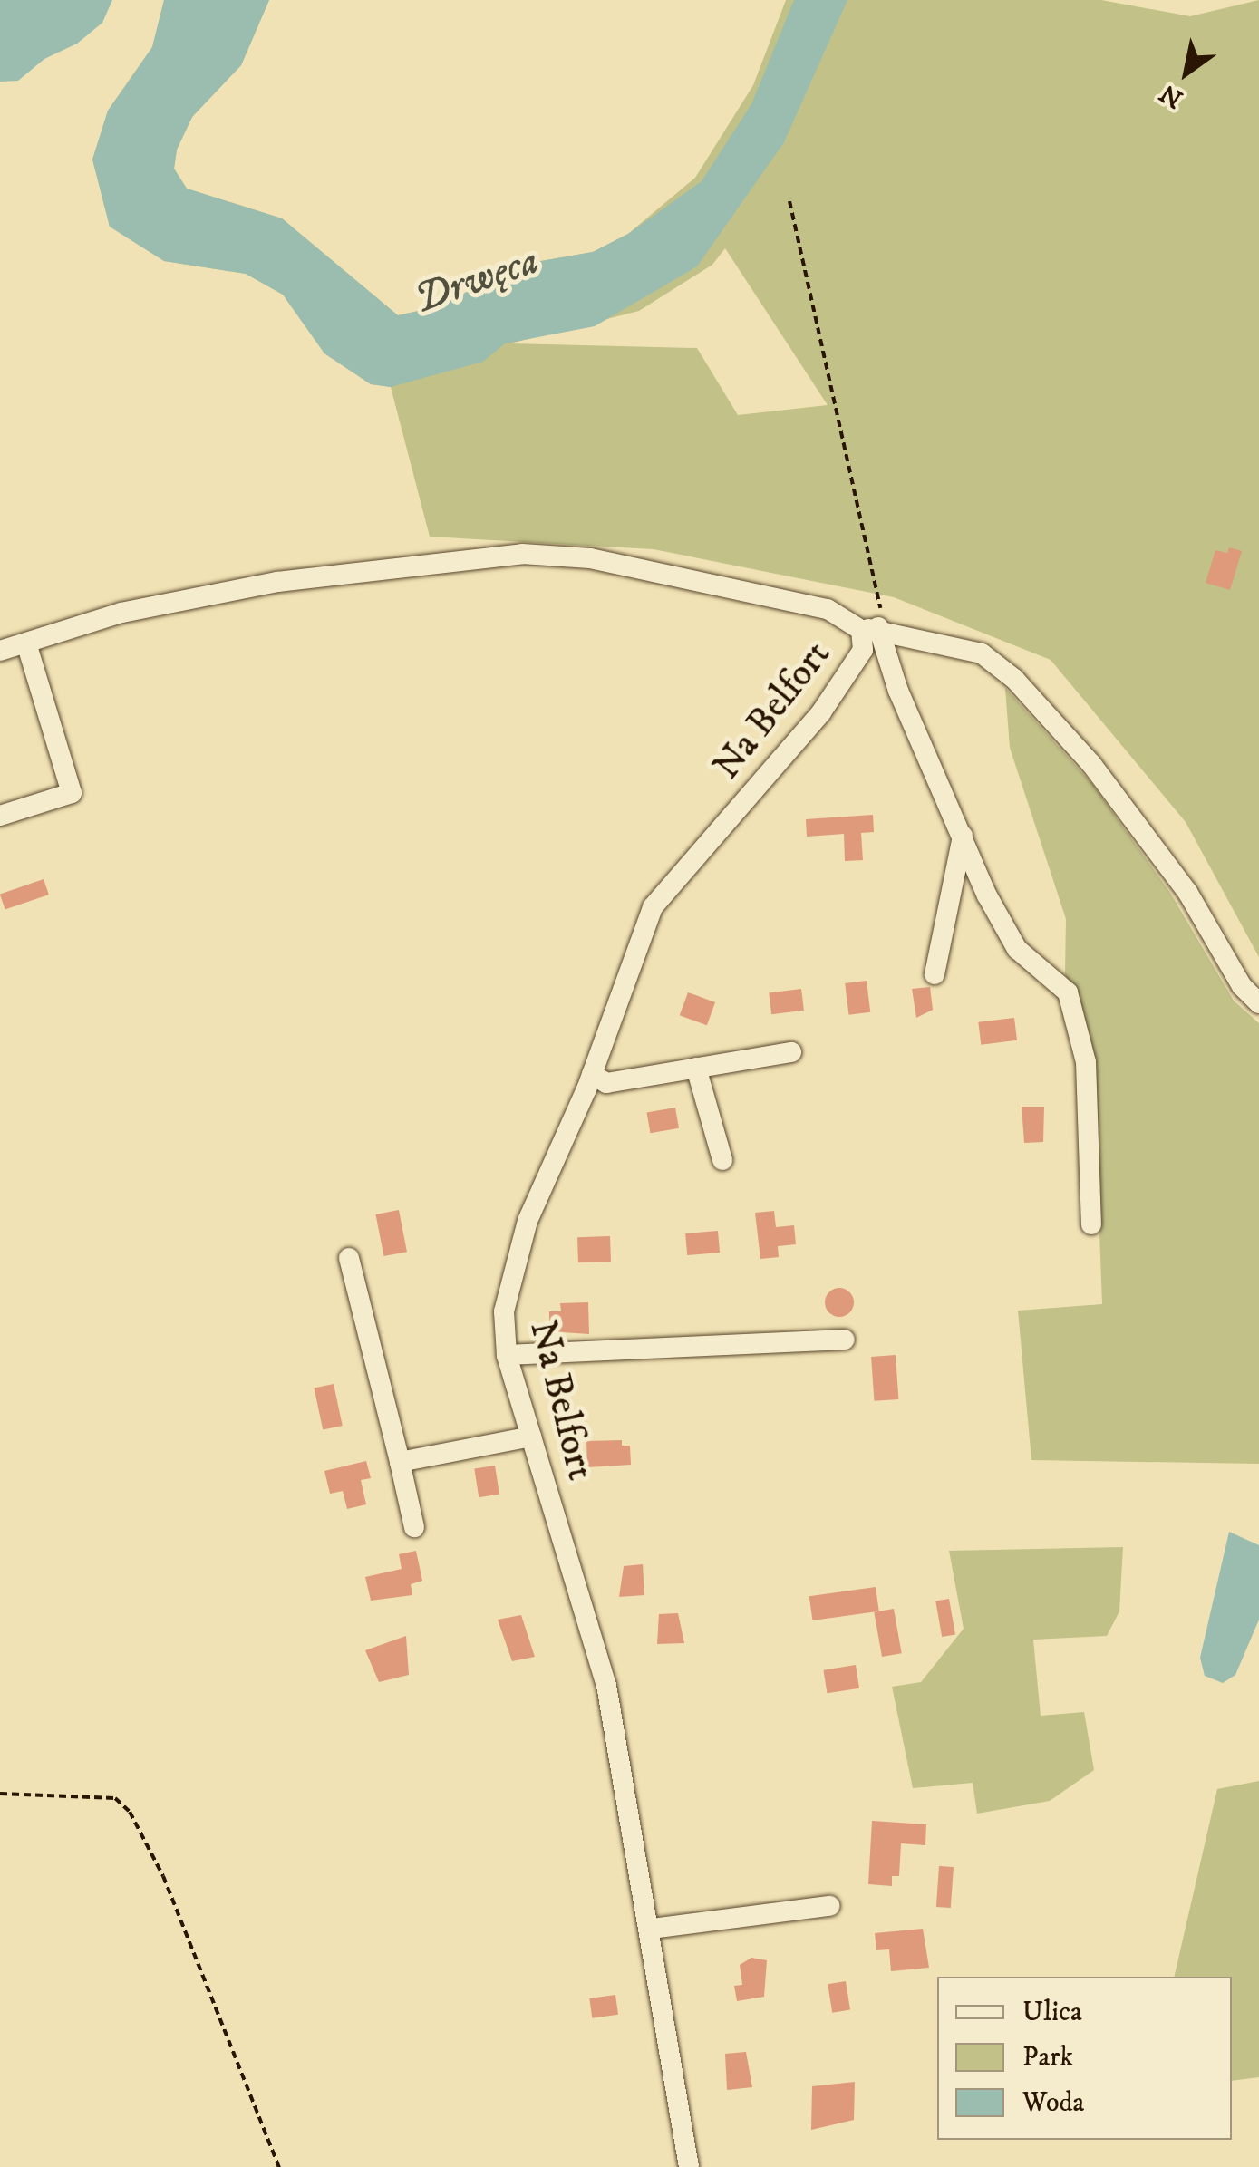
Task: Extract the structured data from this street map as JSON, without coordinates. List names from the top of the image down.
{
  "streets": {
    "street": ["Na Belfort"]
  },
  "water": ["Drwęca"],
  "legend": ["Ulica", "Park", "Woda"],
  "north": "bottom left"
}
